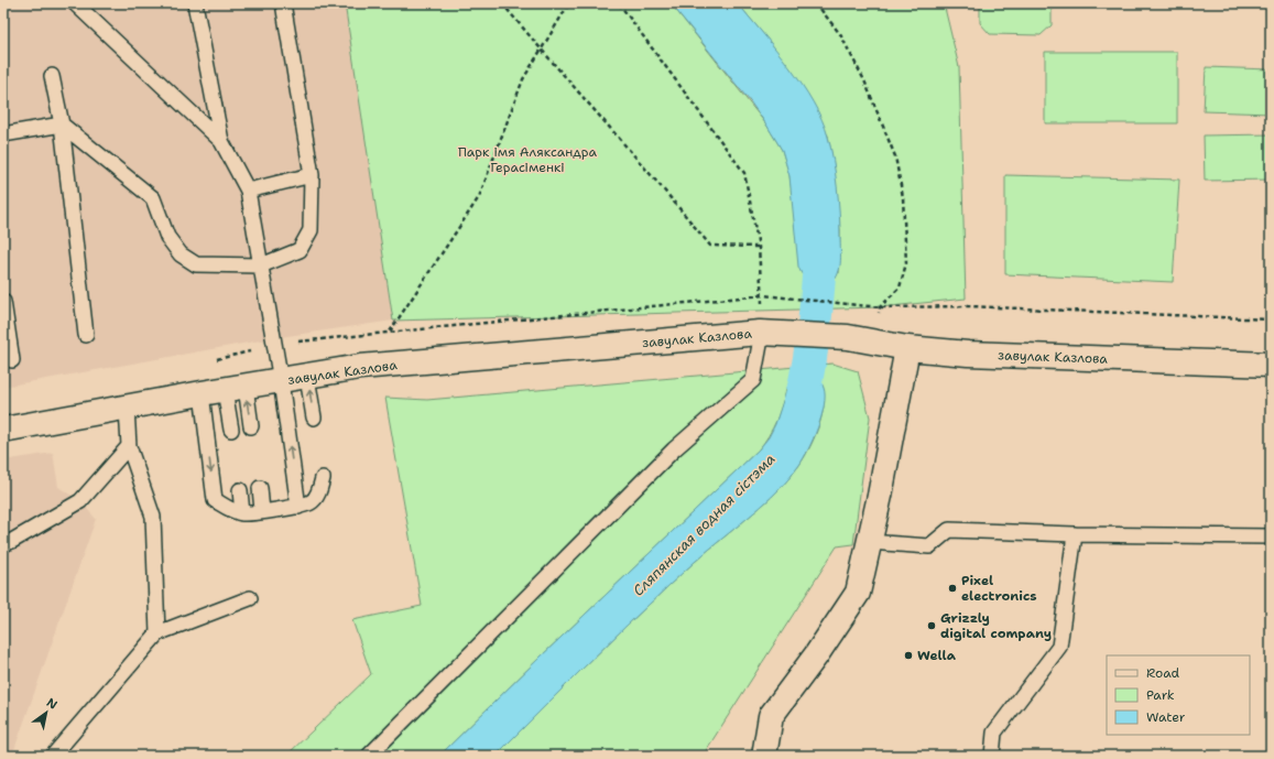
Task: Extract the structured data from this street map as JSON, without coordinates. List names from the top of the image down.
{
  "streets": {
    "street": ["завулак Казлова"]
  },
  "water": ["Сляпянская водная сістэма"],
  "parks": ["Парк імя Аляксандра Герасіменкі"],
  "places": ["Pixel electronics", "Grizzly digital company", "Wella"],
  "legend": ["Road", "Park", "Water"],
  "north": "top right"
}
